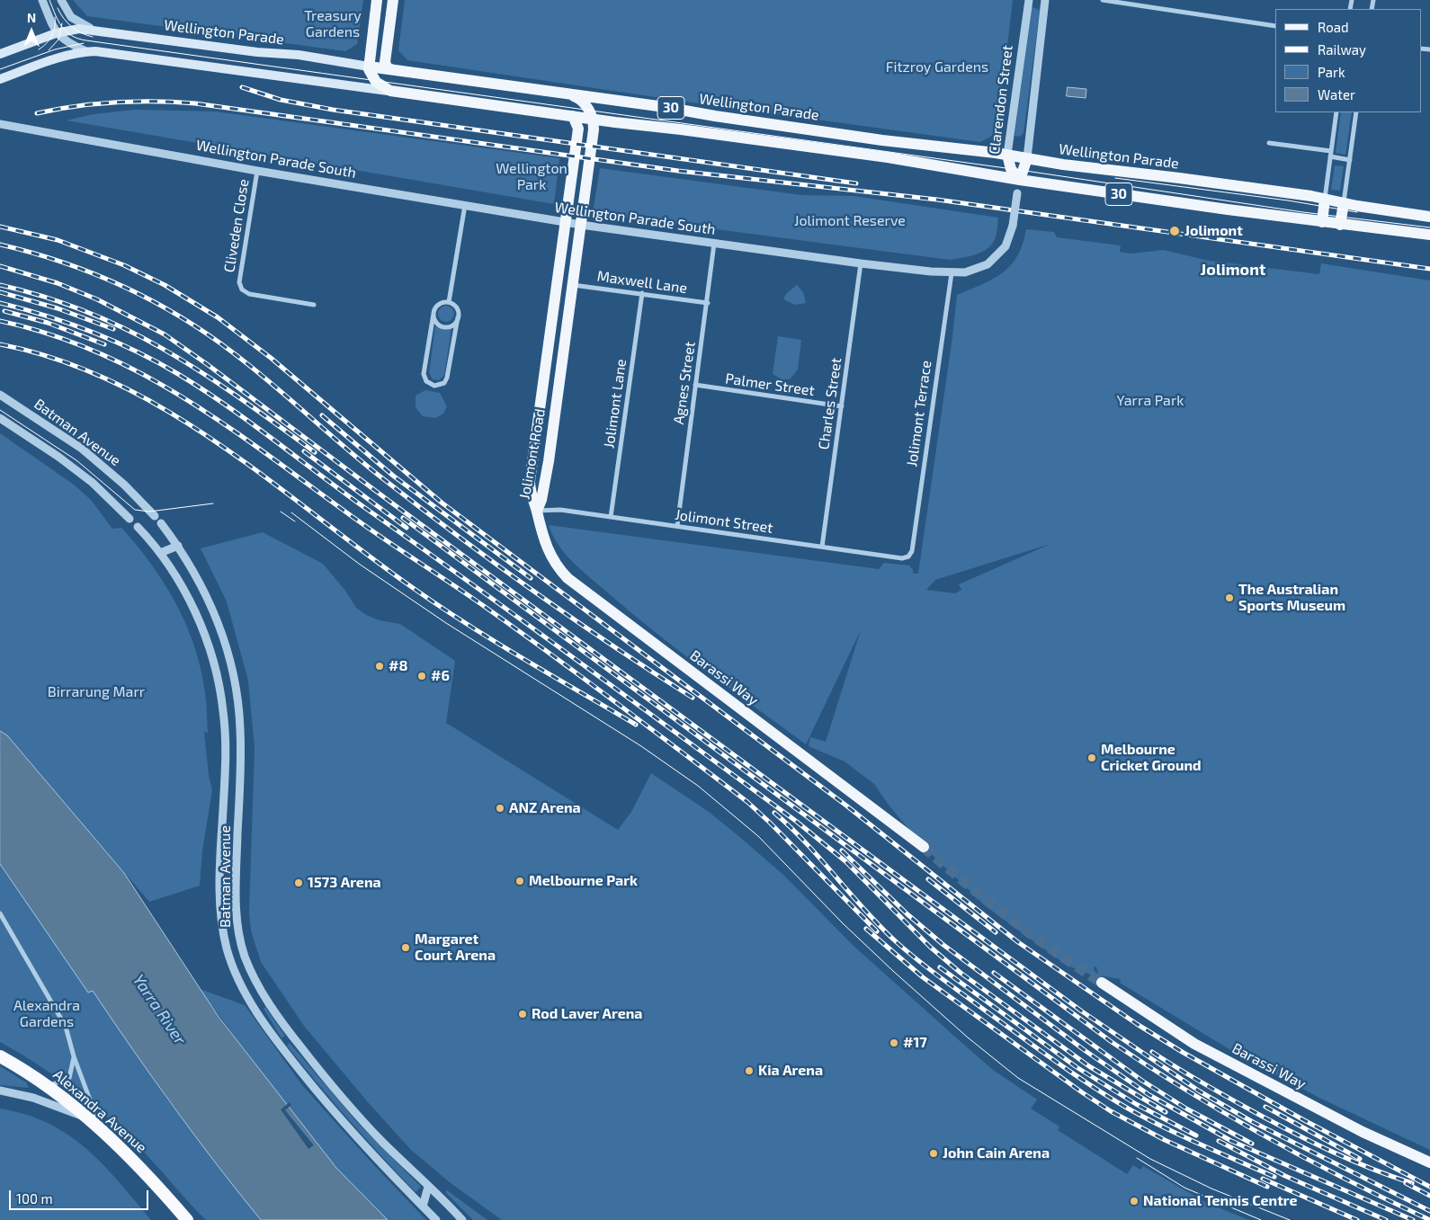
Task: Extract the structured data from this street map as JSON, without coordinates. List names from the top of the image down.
{
  "streets": {
    "highway": ["Alexandra Avenue"],
    "main road": [
      "Wellington Parade",
      "Clarendon Street",
      "30",
      "Jolimont Road",
      "Barassi Way"
    ],
    "street": [
      "Wellington Parade South",
      "Cliveden Close",
      "Maxwell Lane",
      "Agnes Street",
      "Palmer Street",
      "Jolimont Lane",
      "Charles Street",
      "Jolimont Terrace",
      "Batman Avenue",
      "Jolimont Street"
    ]
  },
  "crossings": [
    ["Wellington Parade", "Clarendon Street"],
    ["Wellington Parade", "30"],
    ["Clarendon Street", "30"],
    ["Clarendon Street", "Wellington Parade South"],
    ["30", "Wellington Parade South"],
    ["30", "Jolimont Road"],
    ["Wellington Parade South", "Cliveden Close"],
    ["Wellington Parade South", "Agnes Street"],
    ["Wellington Parade South", "Charles Street"],
    ["Wellington Parade South", "Jolimont Terrace"],
    ["Wellington Parade South", "Jolimont Road"],
    ["Maxwell Lane", "Agnes Street"],
    ["Maxwell Lane", "Jolimont Lane"],
    ["Maxwell Lane", "Jolimont Road"],
    ["Agnes Street", "Palmer Street"],
    ["Agnes Street", "Jolimont Street"],
    ["Palmer Street", "Charles Street"],
    ["Jolimont Lane", "Jolimont Street"],
    ["Charles Street", "Jolimont Street"],
    ["Jolimont Terrace", "Jolimont Street"],
    ["Jolimont Road", "Jolimont Street"],
    ["Jolimont Road", "Barassi Way"],
    ["Jolimont Street", "Barassi Way"]
  ],
  "districts": ["Jolimont"],
  "water": ["Yarra River"],
  "parks": [
    "Treasury Gardens",
    "Fitzroy Gardens",
    "Wellington Park",
    "Jolimont Reserve",
    "Yarra Park",
    "Birrarung Marr",
    "Alexandra Gardens"
  ],
  "places": [
    "Jolimont",
    "The Australian Sports Museum",
    "#8",
    "#6",
    "Melbourne Cricket Ground",
    "ANZ Arena",
    "Melbourne Park",
    "1573 Arena",
    "Margaret Court Arena",
    "Rod Laver Arena",
    "#17",
    "Kia Arena",
    "John Cain Arena",
    "National Tennis Centre"
  ],
  "legend": [
    "Road",
    "Railway",
    "Park",
    "Water"
  ],
  "scale_bar": "100 m",
  "north": "top"
}
